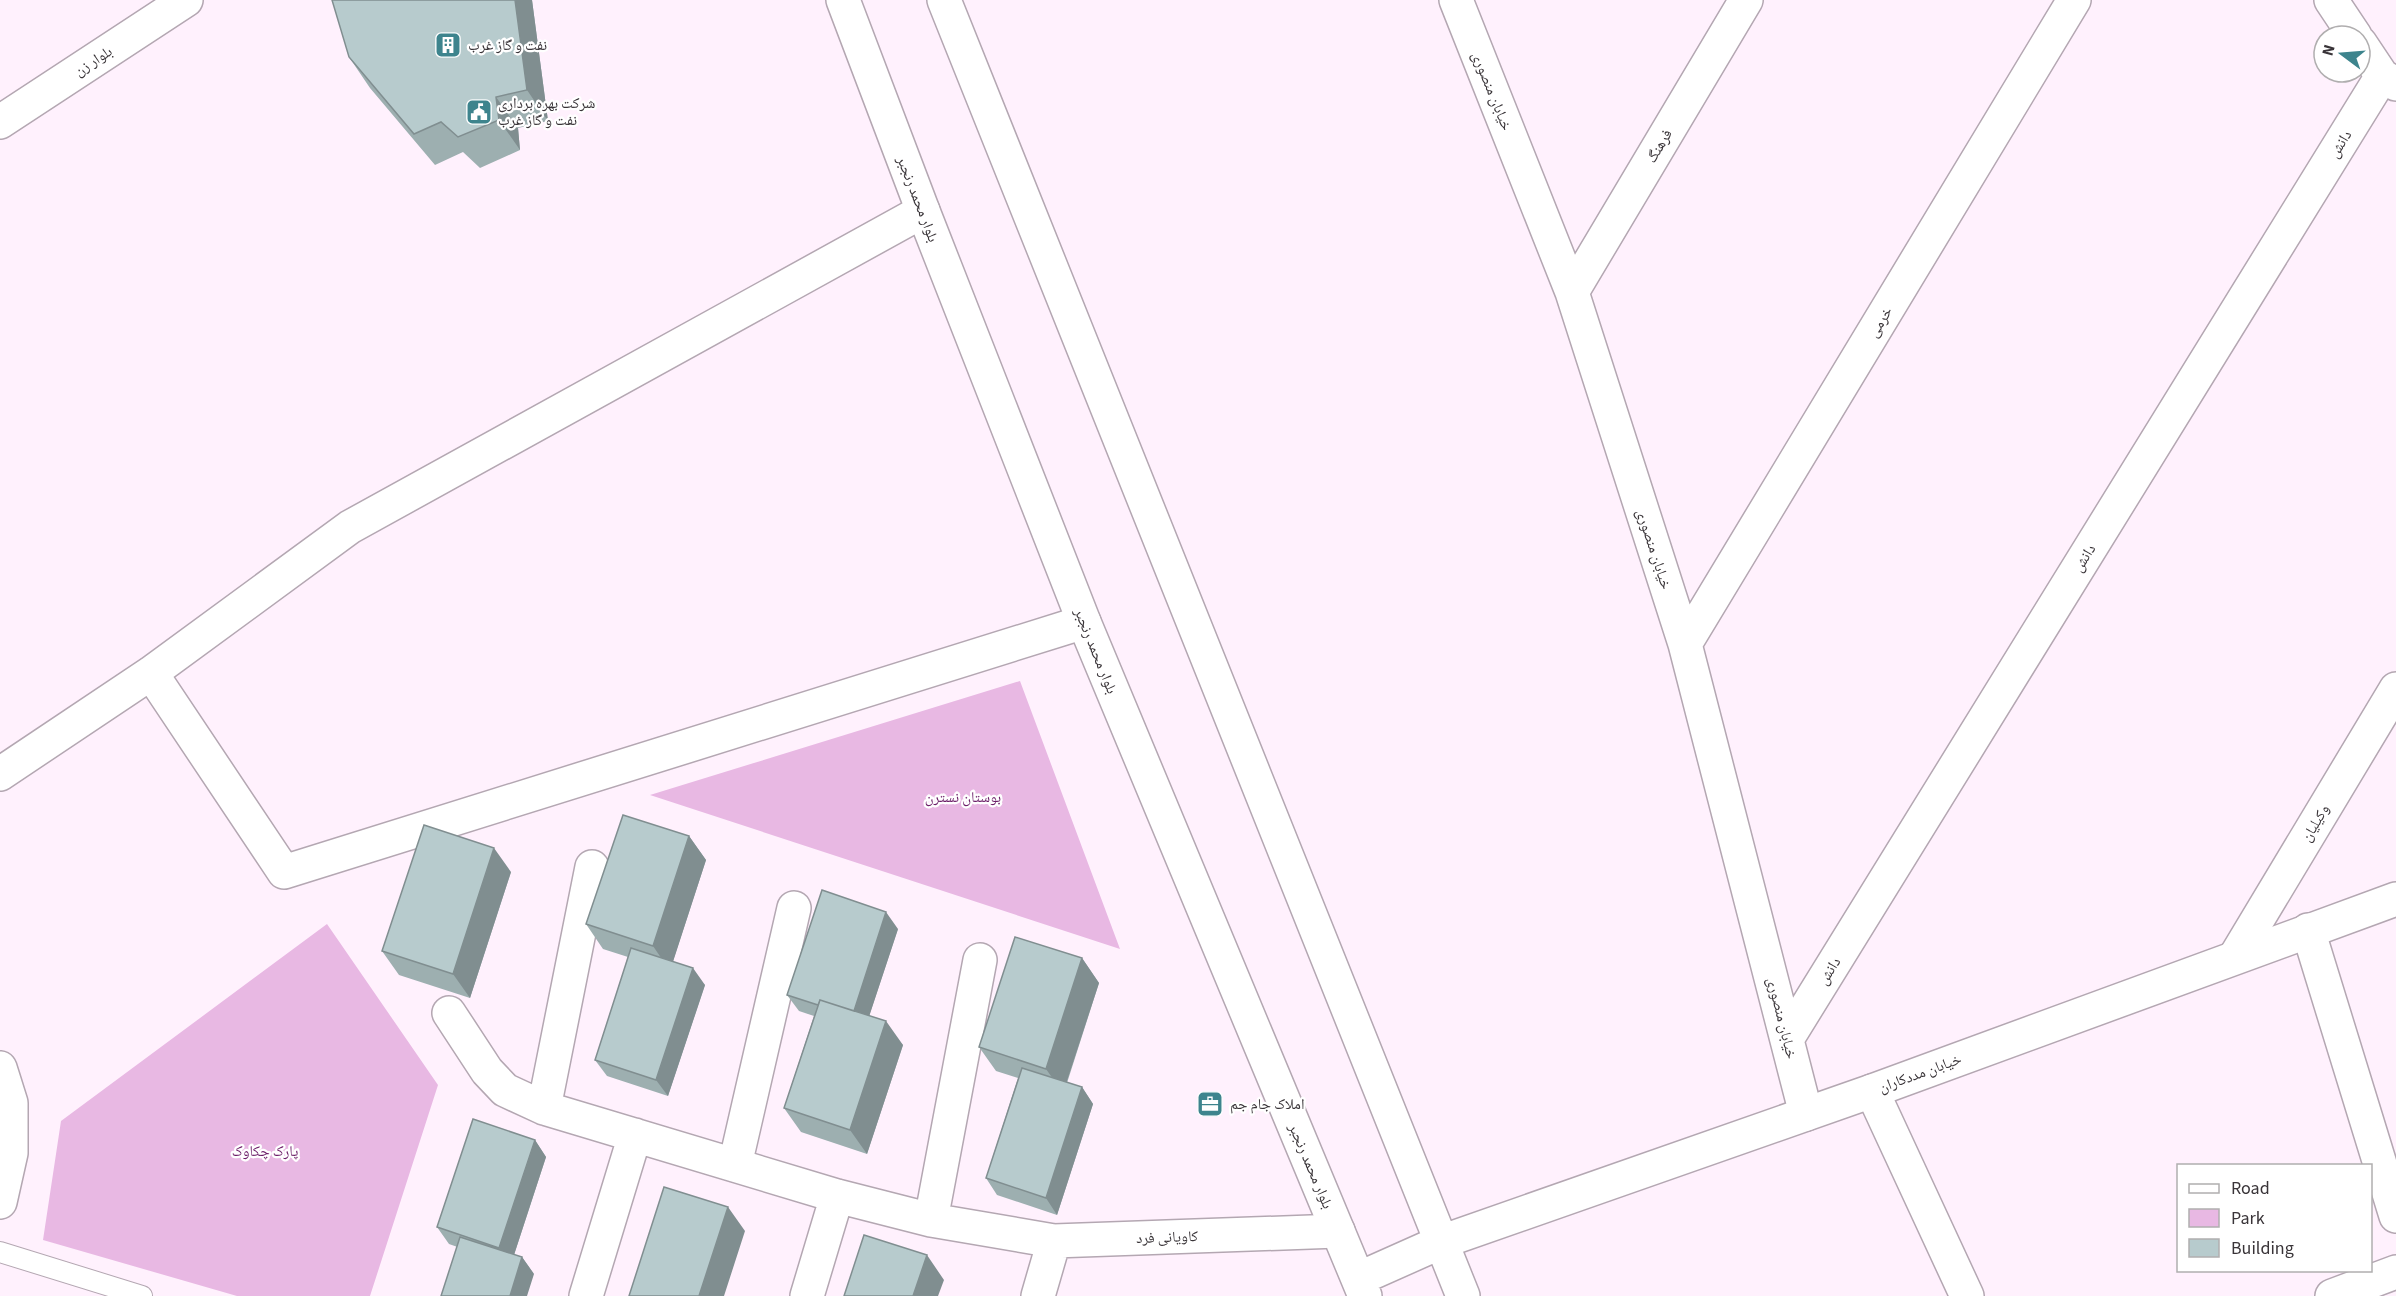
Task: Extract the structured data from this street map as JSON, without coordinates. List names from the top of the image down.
{
  "streets": {
    "street": [
      "بلوار زن",
      "خیابان منصوری",
      "دانش",
      "فرهنگ",
      "بلوار محمد رنجبر",
      "خرمی",
      "وکیلیان",
      "خیابان مددکاران",
      "کاویانی فرد"
    ]
  },
  "crossings": [
    ["خیابان منصوری", "دانش"],
    ["خیابان منصوری", "فرهنگ"],
    ["خیابان منصوری", "خرمی"],
    ["خیابان منصوری", "خیابان مددکاران"],
    ["بلوار محمد رنجبر", "خیابان مددکاران"],
    ["بلوار محمد رنجبر", "کاویانی فرد"],
    ["وکیلیان", "خیابان مددکاران"]
  ],
  "parks": ["بوستان نسترن", "پارک چکاوک"],
  "places": {
    "building": ["نفت و گاز غرب"],
    "public building": ["شرکت بهره برداری نفت و گاز غرب"],
    "office": ["املاک جام جم"]
  },
  "legend": ["Road", "Park", "Building"],
  "north": "left"
}
